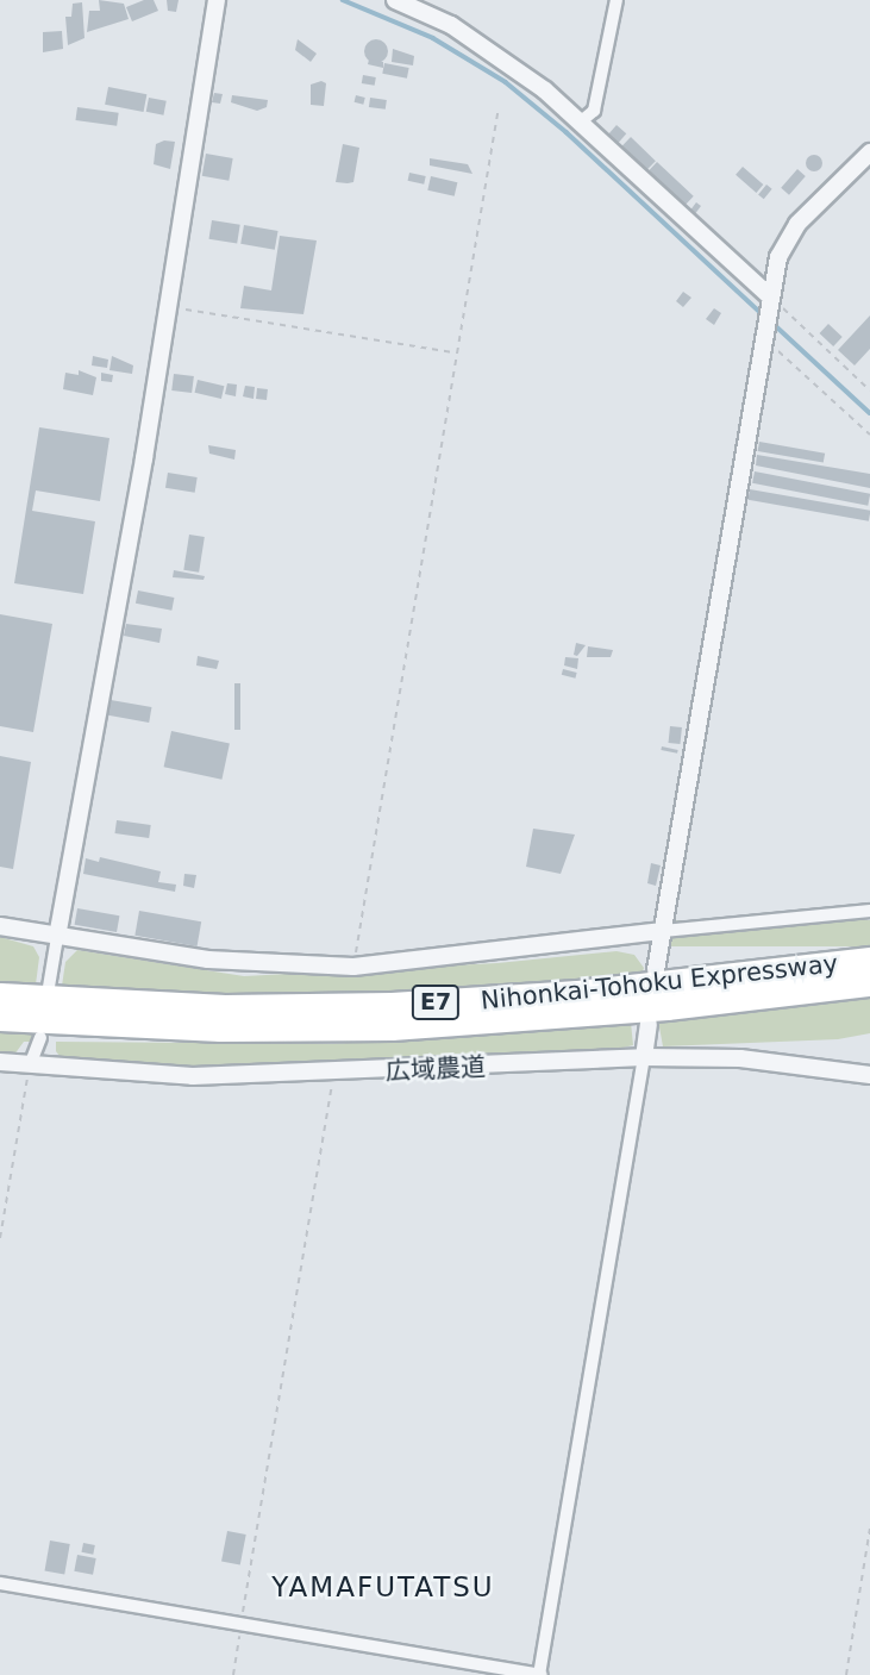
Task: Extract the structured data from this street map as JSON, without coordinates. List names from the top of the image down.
{
  "streets": {
    "highway": ["Nihonkai-Tohoku Expressway", "E7"],
    "street": ["広域農道"]
  },
  "districts": ["YAMAFUTATSU"]
}
